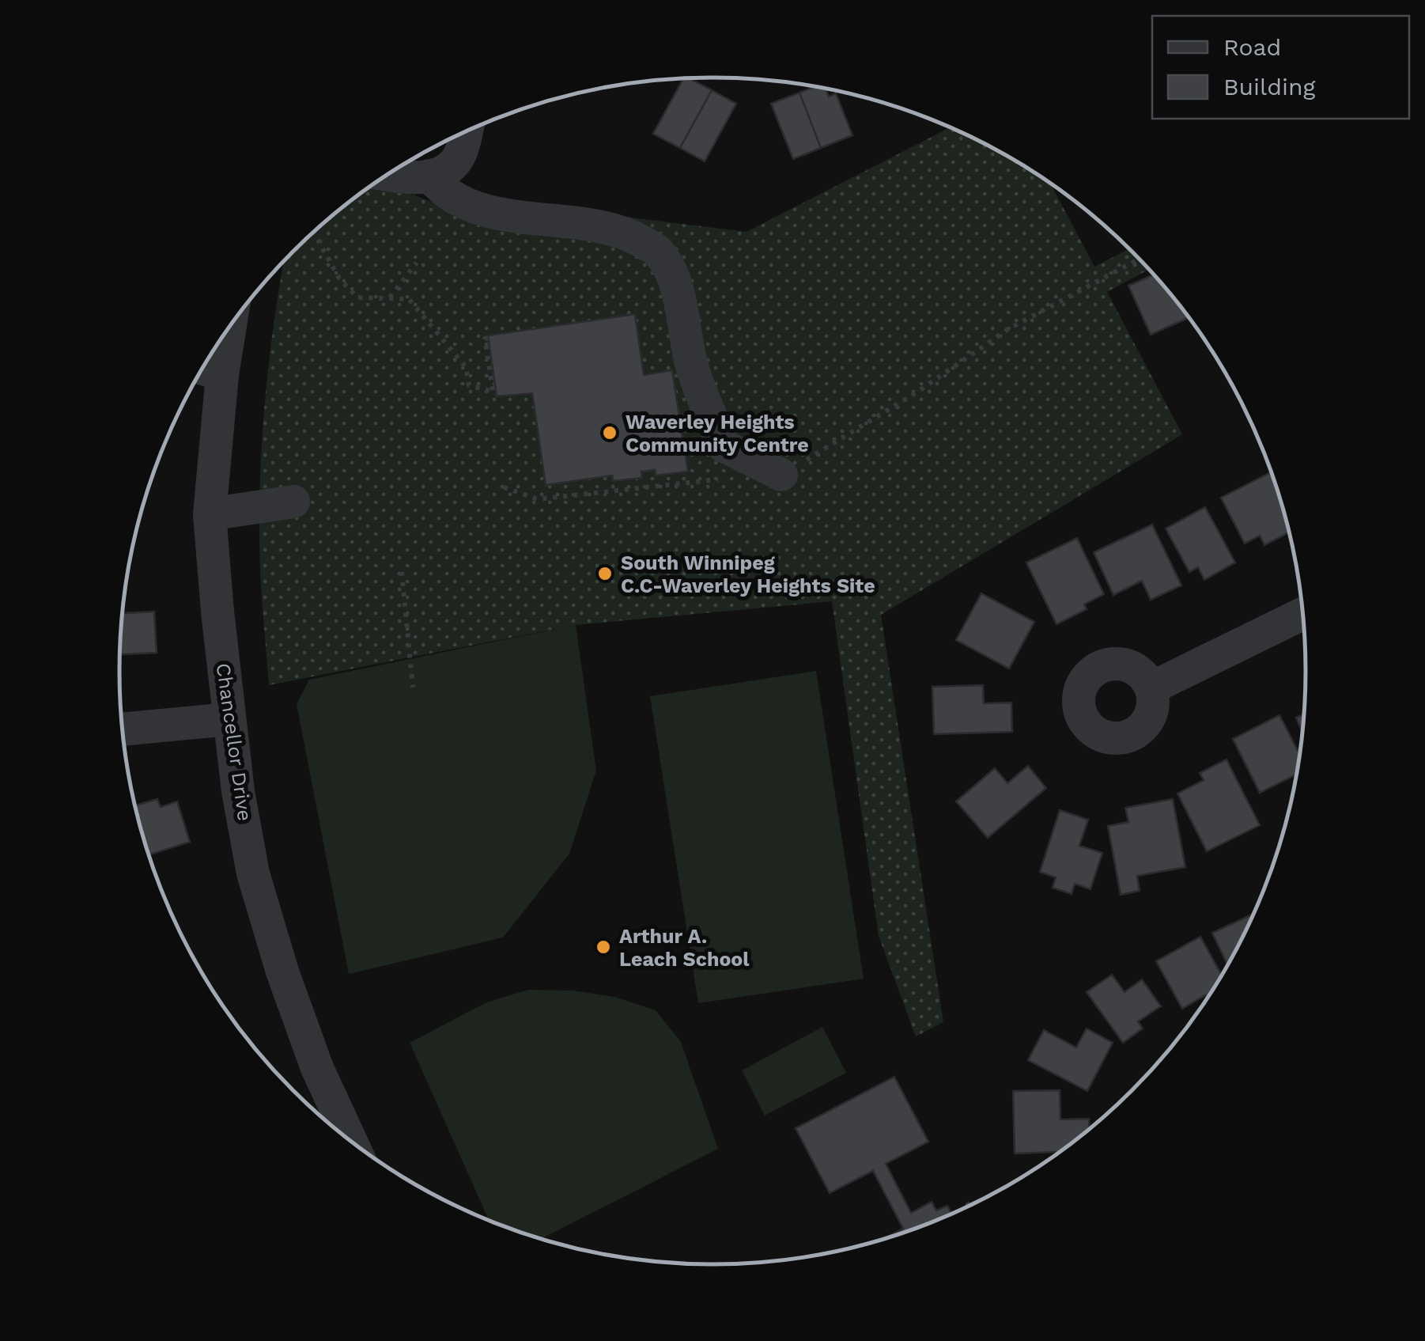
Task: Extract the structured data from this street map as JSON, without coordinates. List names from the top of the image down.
{
  "streets": {
    "street": ["Chancellor Drive"]
  },
  "places": ["Waverley Heights Community Centre", "South Winnipeg C.C-Waverley Heights Site", "Arthur A. Leach School"],
  "legend": ["Road", "Building"]
}
